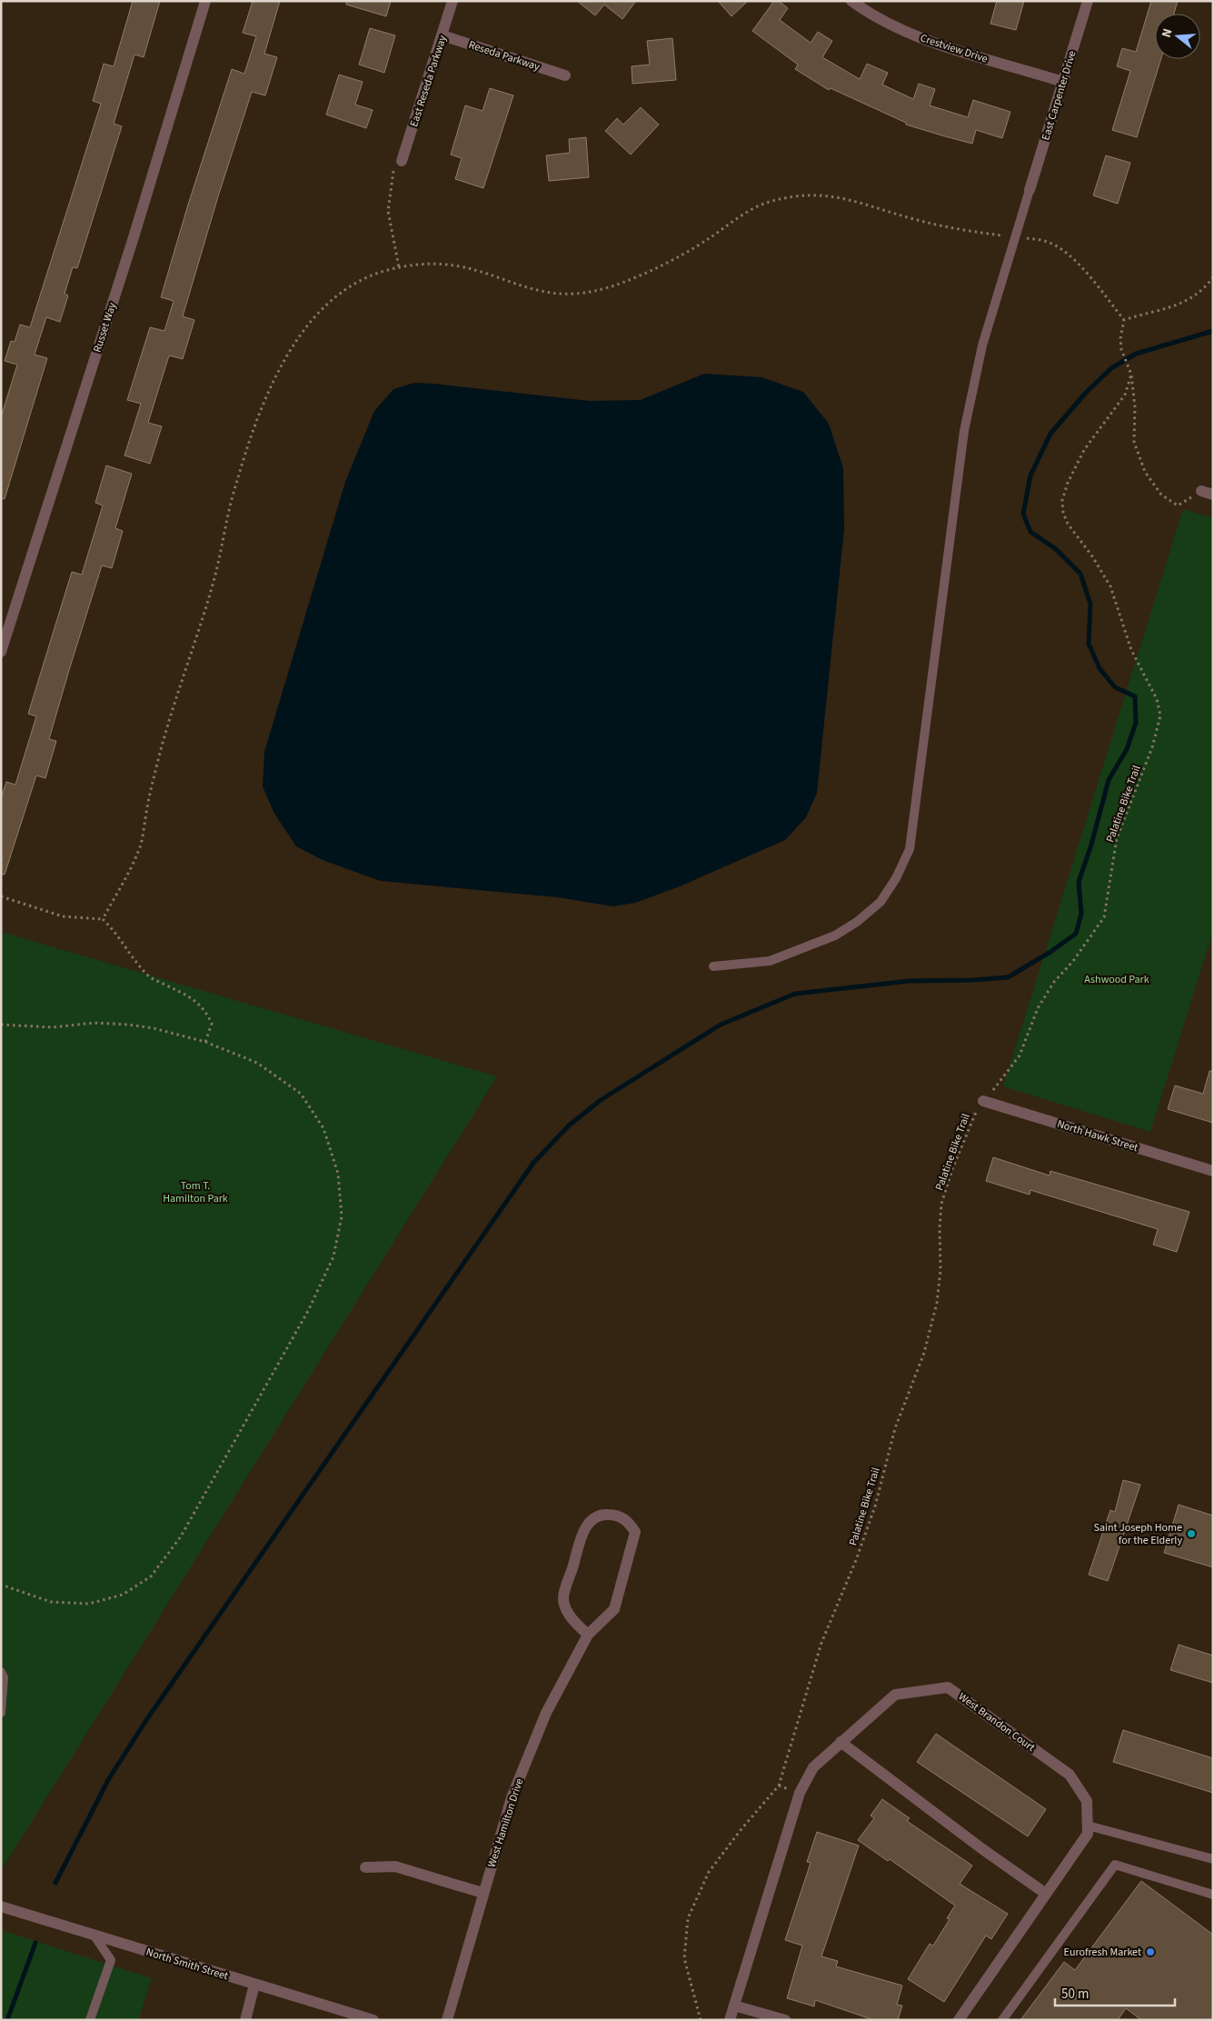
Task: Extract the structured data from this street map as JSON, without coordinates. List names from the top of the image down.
{
  "streets": {
    "street": [
      "Crestview Drive",
      "Reseda Parkway",
      "East Reseda Parkway",
      "East Carpenter Drive",
      "Russet Way",
      "North Hawk Street",
      "West Brandon Court",
      "West Hamilton Drive",
      "North Smith Street"
    ],
    "path": ["Palatine Bike Trail"]
  },
  "crossings": [
    ["Crestview Drive", "East Carpenter Drive"],
    ["Reseda Parkway", "East Reseda Parkway"],
    ["Palatine Bike Trail", "North Hawk Street"]
  ],
  "parks": ["Ashwood Park", "Tom T. Hamilton Park"],
  "places": ["Saint Joseph Home for the Elderly", "Eurofresh Market"],
  "scale_bar": "50 m",
  "north": "left"
}
